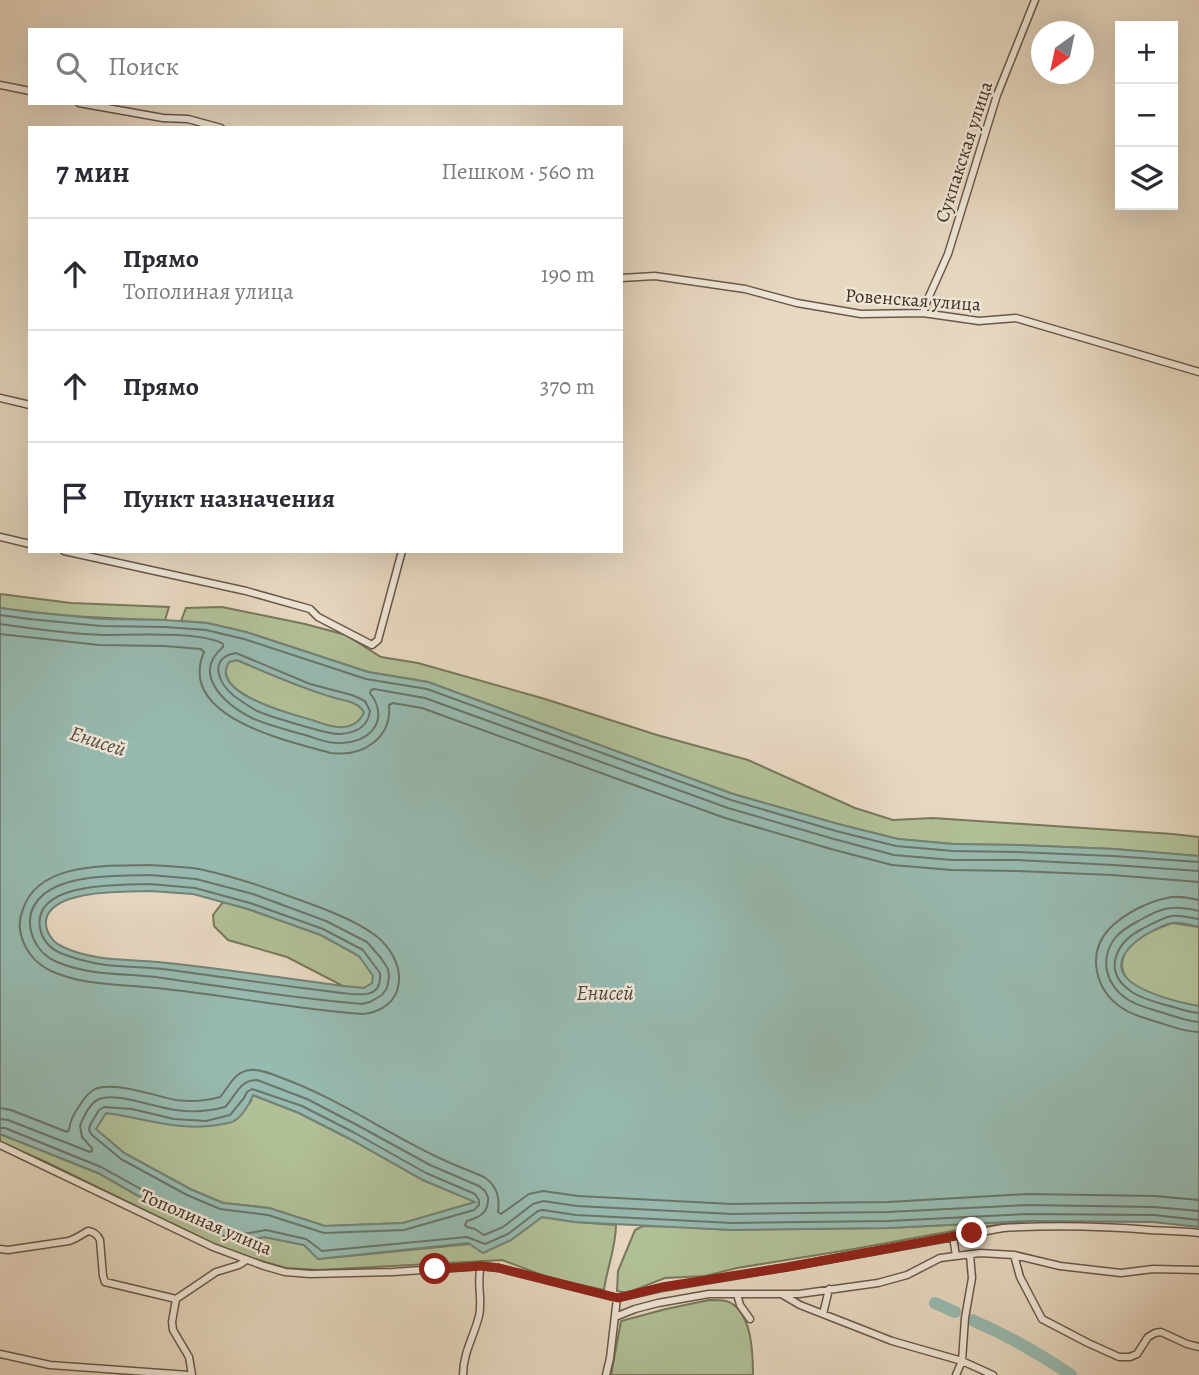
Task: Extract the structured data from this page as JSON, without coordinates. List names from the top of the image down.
{
  "streets": {
    "street": ["Сукпакская улица", "Ровенская улица", "Тополиная улица"]
  },
  "crossings": [
    ["Сукпакская улица", "Ровенская улица"]
  ],
  "water": ["Енисей"],
  "north": "bottom left",
  "page": {
    "map_buttons": ["+", "−"],
    "search": "Поиск",
    "heading": ["7 мин", "Пешком · 560 m"],
    "list": [
      ["Прямо", "Тополиная улица", "190 m"],
      ["Прямо", "370 m"],
      "Пункт назначения"
    ]
  }
}
